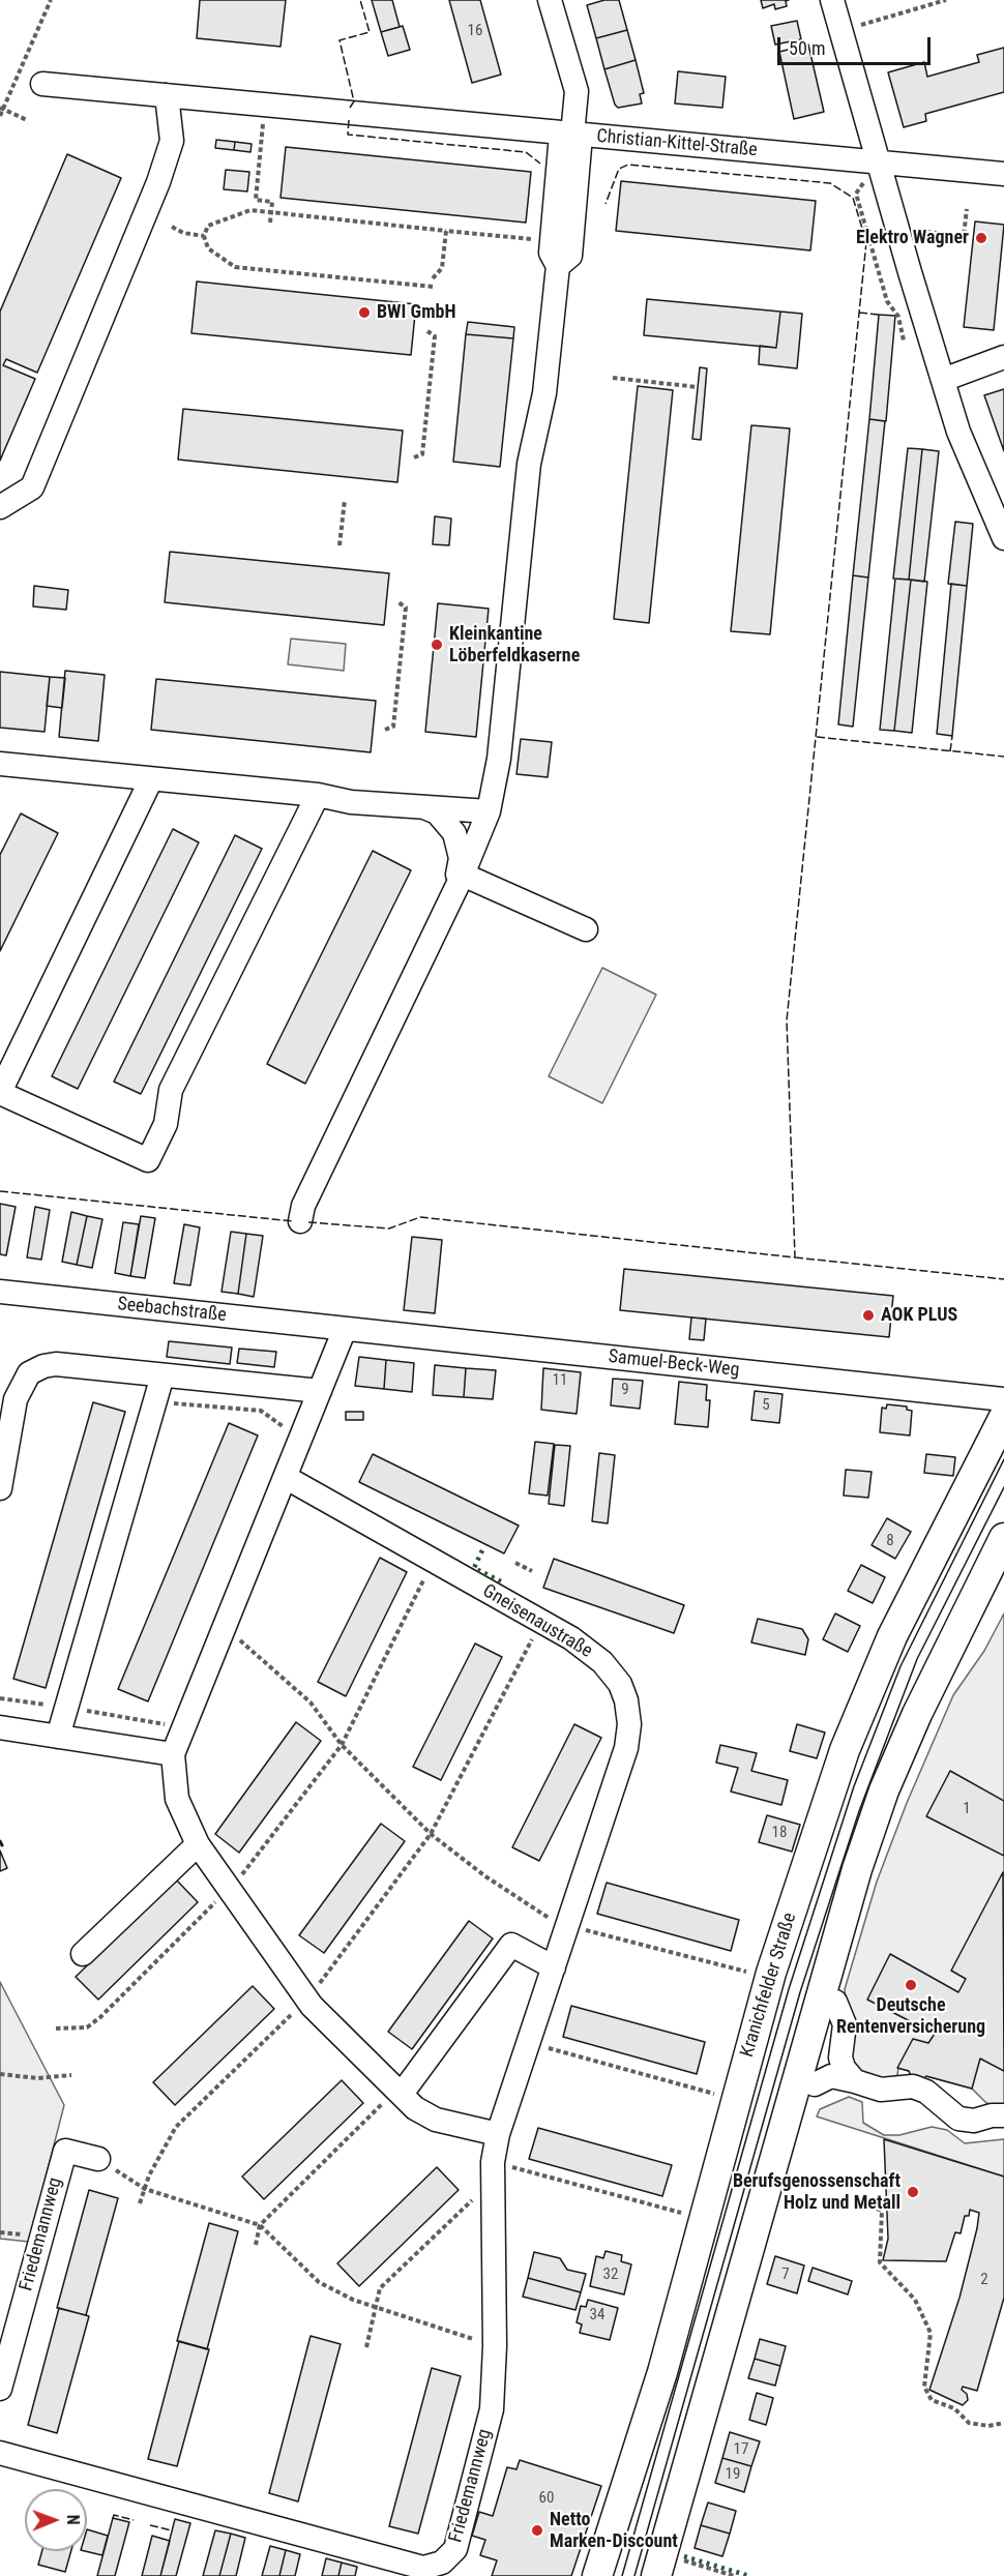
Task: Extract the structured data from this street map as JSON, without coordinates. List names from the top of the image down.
{
  "streets": {
    "main road": ["Kranichfelder Straße"],
    "street": [
      "Christian-Kittel-Straße",
      "Seebachstraße",
      "Samuel-Beck-Weg",
      "Gneisenaustraße",
      "Friedemannweg"
    ]
  },
  "crossings": [
    ["Seebachstraße", "Samuel-Beck-Weg"],
    ["Gneisenaustraße", "Friedemannweg"]
  ],
  "places": [
    "Elektro Wagner",
    "BWI GmbH",
    "Kleinkantine Löberfeldkaserne",
    "AOK PLUS",
    "Deutsche Rentenversicherung",
    "Berufsgenossenschaft Holz und Metall",
    "Netto Marken-Discount"
  ],
  "house_numbers": [
    "16",
    "11",
    "9",
    "5",
    "8",
    "1",
    "18",
    "32",
    "7",
    "2",
    "34",
    "17",
    "19",
    "60"
  ],
  "scale_bar": "50 m",
  "north": "right"
}
